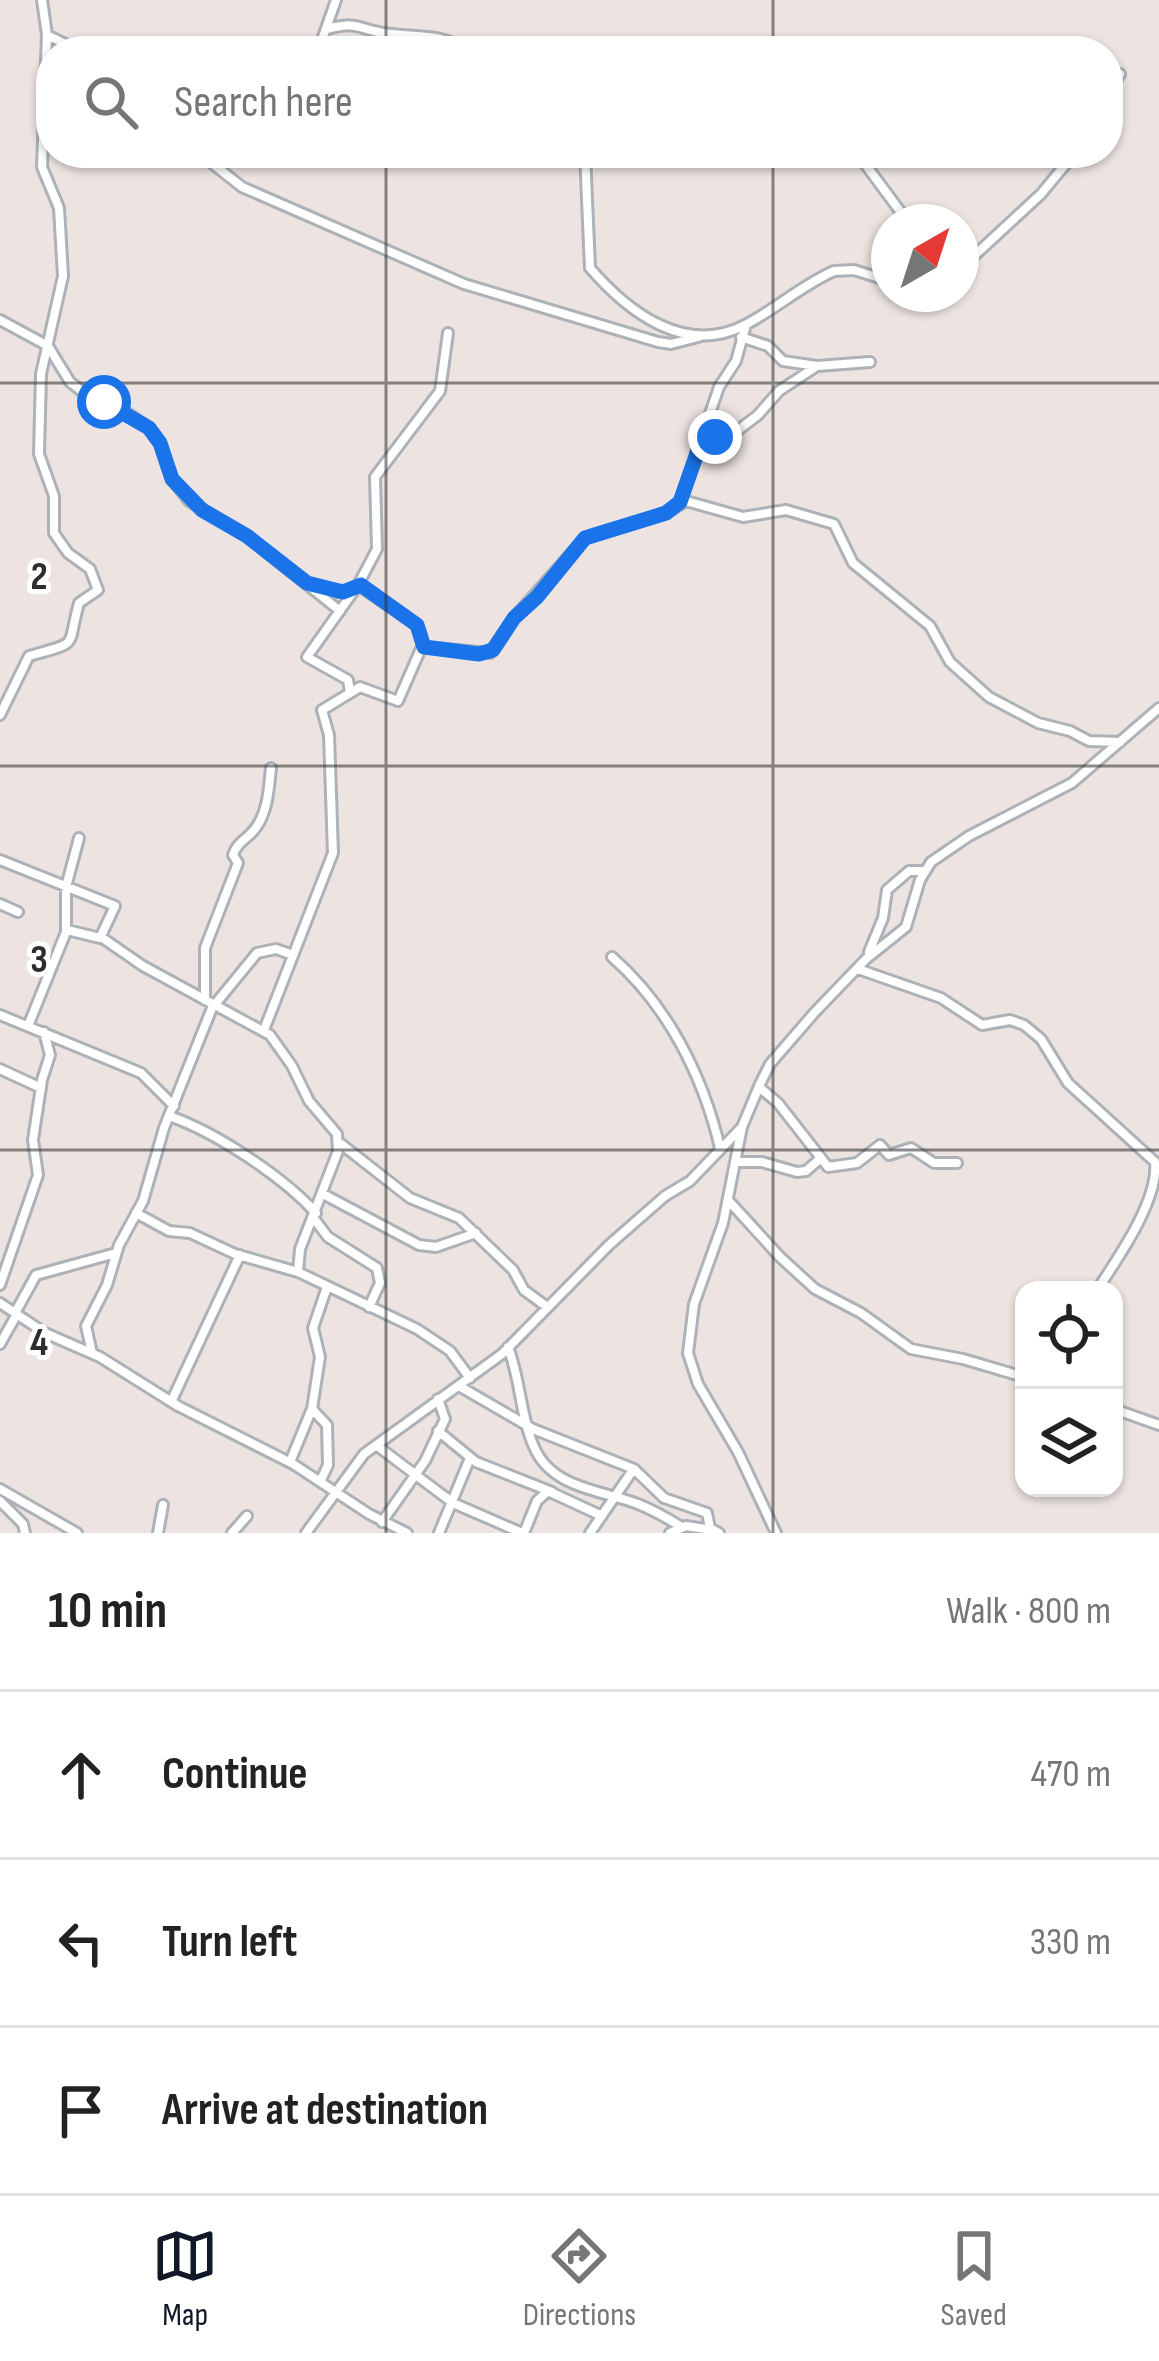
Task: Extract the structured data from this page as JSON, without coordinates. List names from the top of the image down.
{
  "north": "top right",
  "page": {
    "search": "Search here",
    "heading": ["10 min", "Walk · 800 m"],
    "list": [
      ["Continue", "470 m"],
      ["Turn left", "330 m"],
      "Arrive at destination"
    ],
    "nav": ["Map", "Directions", "Saved"]
  },
  "grid": {
    "rows": ["2", "3", "4"]
  }
}
